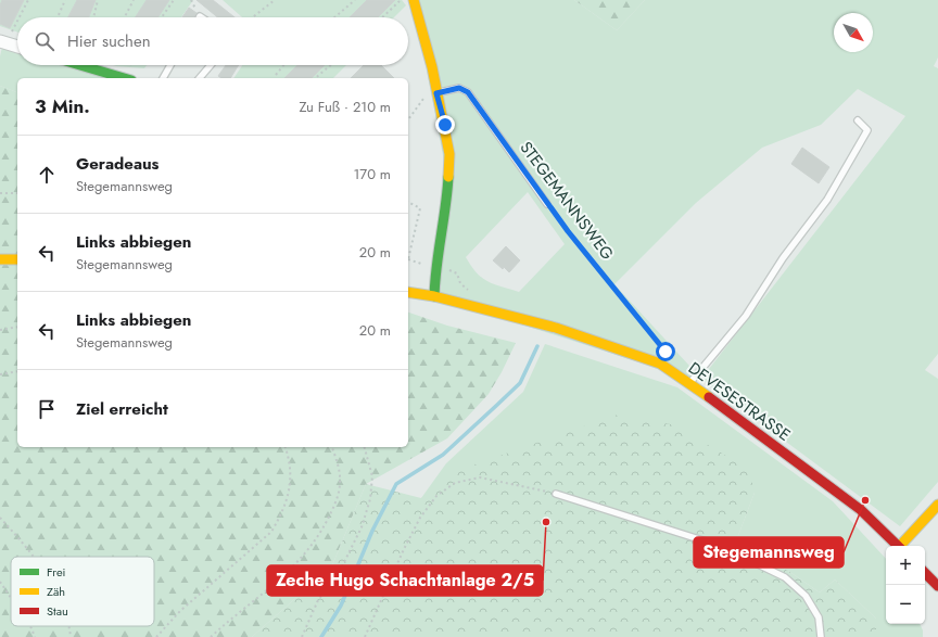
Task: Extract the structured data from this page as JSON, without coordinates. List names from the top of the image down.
{
  "streets": {
    "street": ["DEVESESTRASSE"],
    "lane": ["STEGEMANNSWEG"]
  },
  "places": ["Stegemannsweg", "Zeche Hugo Schachtanlage 2/5"],
  "legend": ["Frei", "Zäh", "Stau"],
  "north": "bottom right",
  "page": {
    "search": "Hier suchen",
    "heading": ["3 Min.", "Zu Fuß · 210 m"],
    "list": [
      ["Geradeaus", "Stegemannsweg", "170 m"],
      ["Links abbiegen", "Stegemannsweg", "20 m"],
      ["Links abbiegen", "Stegemannsweg", "20 m"],
      "Ziel erreicht"
    ],
    "map_buttons": ["+", "−"]
  }
}
